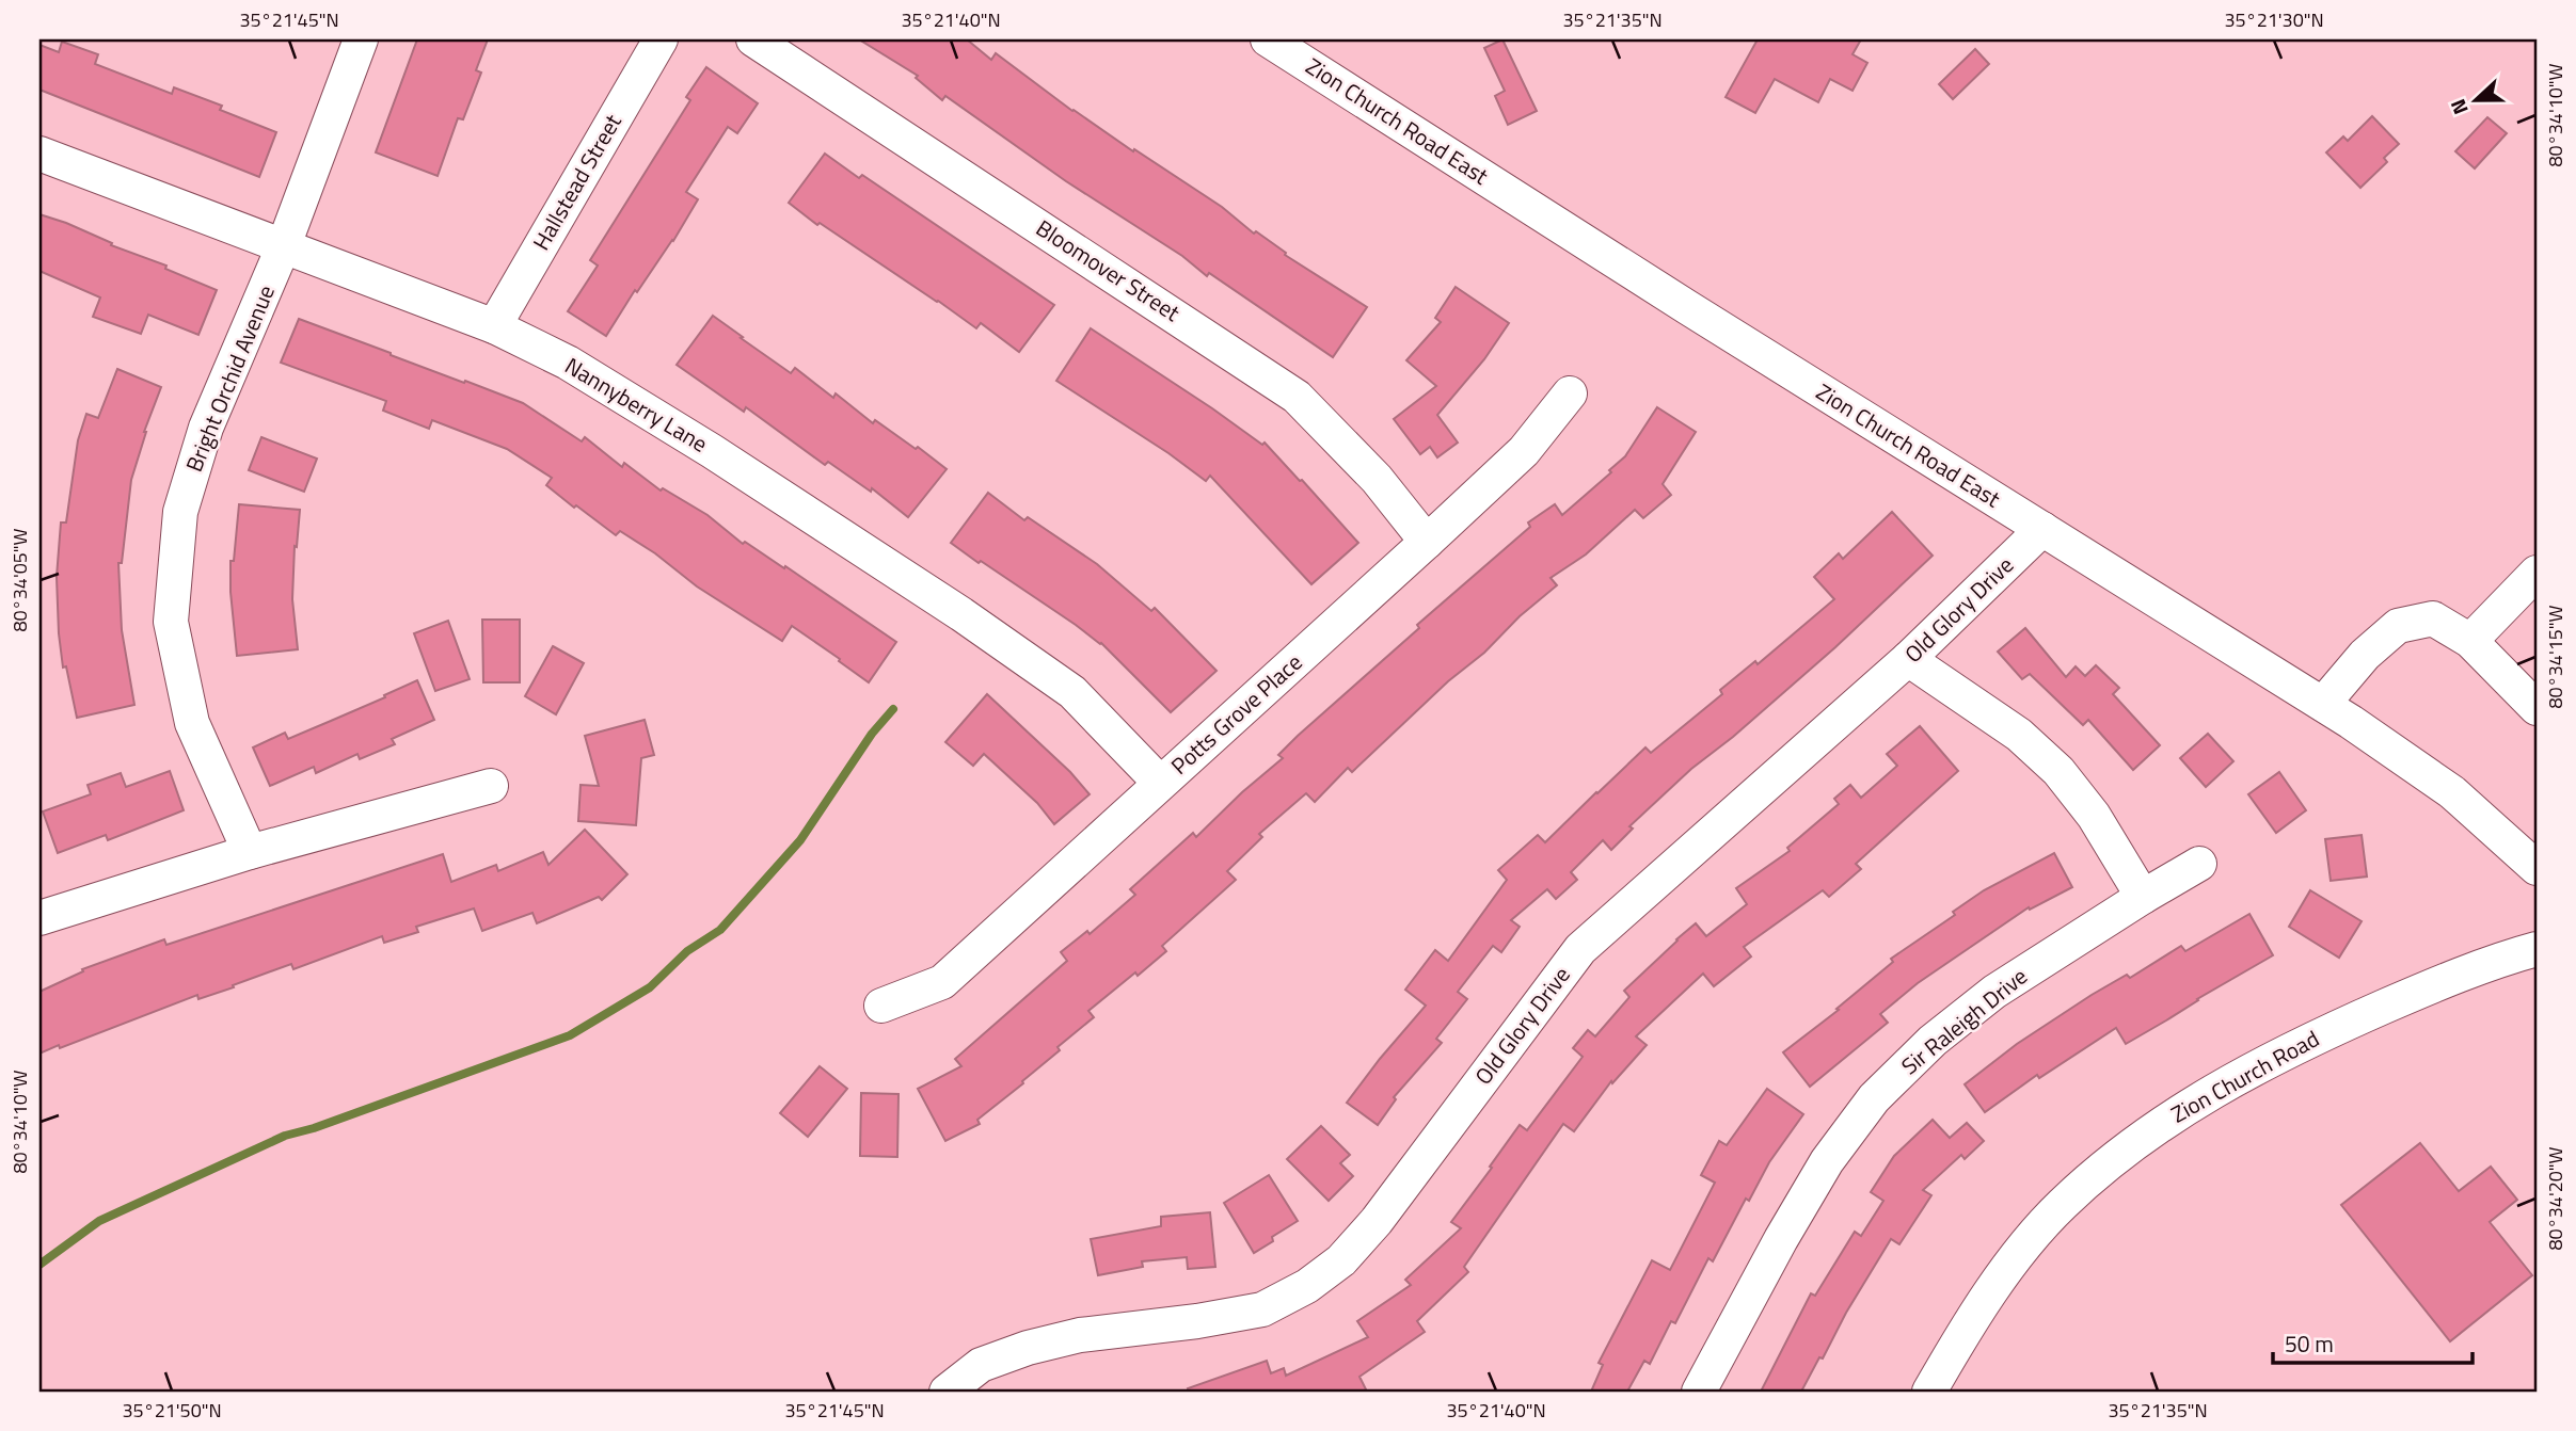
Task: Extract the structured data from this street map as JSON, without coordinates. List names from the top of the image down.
{
  "streets": {
    "street": [
      "Zion Church Road East",
      "Hallstead Street",
      "Bloomover Street",
      "Bright Orchid Avenue",
      "Nannyberry Lane",
      "Old Glory Drive",
      "Potts Grove Place",
      "Sir Raleigh Drive",
      "Zion Church Road"
    ]
  },
  "crossings": [
    ["Zion Church Road East", "Old Glory Drive"],
    ["Hallstead Street", "Nannyberry Lane"],
    ["Bloomover Street", "Potts Grove Place"],
    ["Bright Orchid Avenue", "Nannyberry Lane"],
    ["Nannyberry Lane", "Potts Grove Place"]
  ],
  "scale_bar": "50 m",
  "north": "left",
  "coordinates": [
    "35°21'45\"N",
    "35°21'40\"N",
    "35°21'35\"N",
    "35°21'30\"N",
    "80°34'10\"W",
    "80°34'05\"W",
    "80°34'15\"W",
    "80°34'20\"W",
    "35°21'50\"N"
  ]
}
